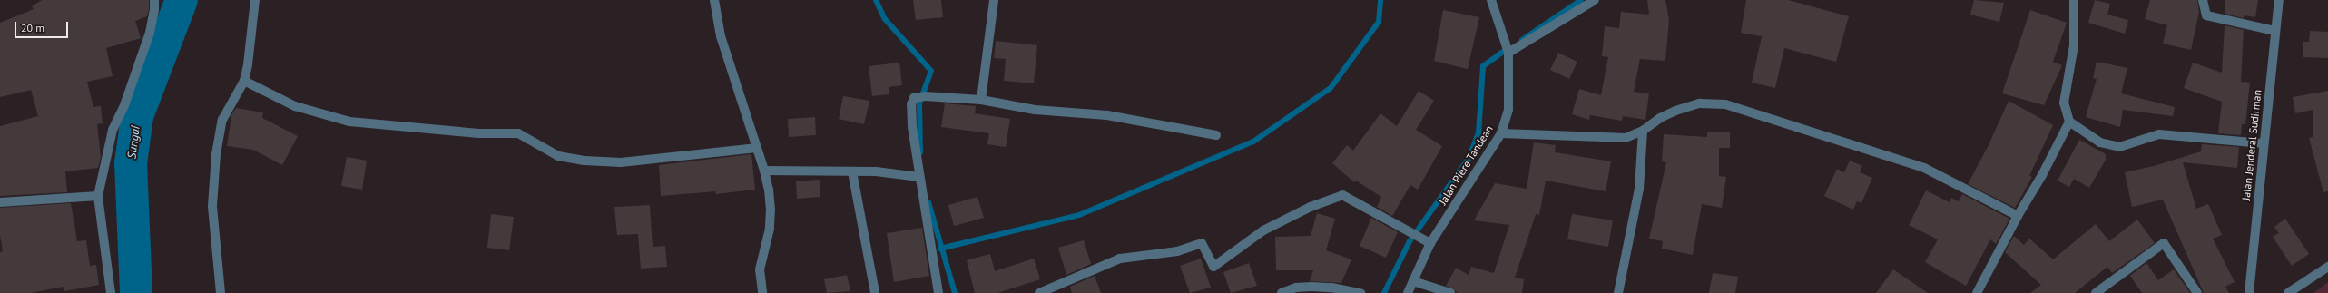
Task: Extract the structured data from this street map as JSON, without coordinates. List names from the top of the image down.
{
  "streets": {
    "street": ["Jalan Jenderal Sudirman", "Jalan Piere Tandean"]
  },
  "water": ["Sungai"],
  "scale_bar": "20 m"
}
